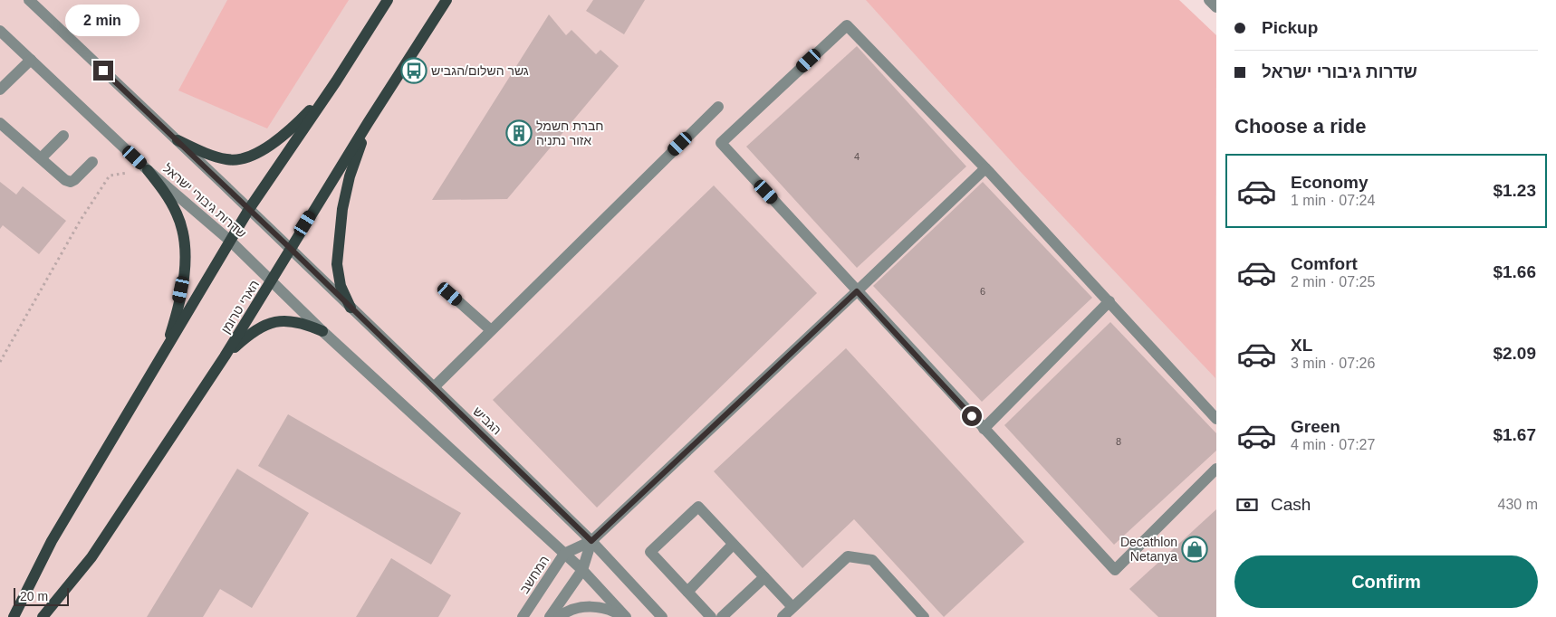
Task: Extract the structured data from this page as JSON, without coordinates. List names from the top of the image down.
{
  "streets": {
    "main road": ["הארי טרומן"],
    "street": ["שדרות גיבורי ישראל", "הגביש", "המחשב"]
  },
  "crossings": [
    ["שדרות גיבורי ישראל", "הארי טרומן"],
    ["שדרות גיבורי ישראל", "הגביש"],
    ["הארי טרומן", "הגביש"],
    ["הגביש", "המחשב"]
  ],
  "places": {
    "bus stop": ["גשר השלום/הגביש"],
    "building": ["חברת חשמל אזור נתניה"],
    "shop": ["Decathlon Netanya"]
  },
  "house_numbers": ["4", "6", "8"],
  "scale_bar": "20 m",
  "page": {
    "banner": ["Pickup", "שדרות גיבורי ישראל"],
    "bubble": "2 min",
    "heading": "Choose a ride",
    "list": [
      {
        "name": "Economy",
        "note": "1 min · 07:24",
        "value": "$1.23"
      },
      {
        "name": "Comfort",
        "note": "2 min · 07:25",
        "value": "$1.66"
      },
      {
        "name": "XL",
        "note": "3 min · 07:26",
        "value": "$2.09"
      },
      {
        "name": "Green",
        "note": "4 min · 07:27",
        "value": "$1.67"
      }
    ],
    "pay": ["Cash", "430 m"],
    "buttons": "Confirm",
    "scale": "20 m"
  }
}
